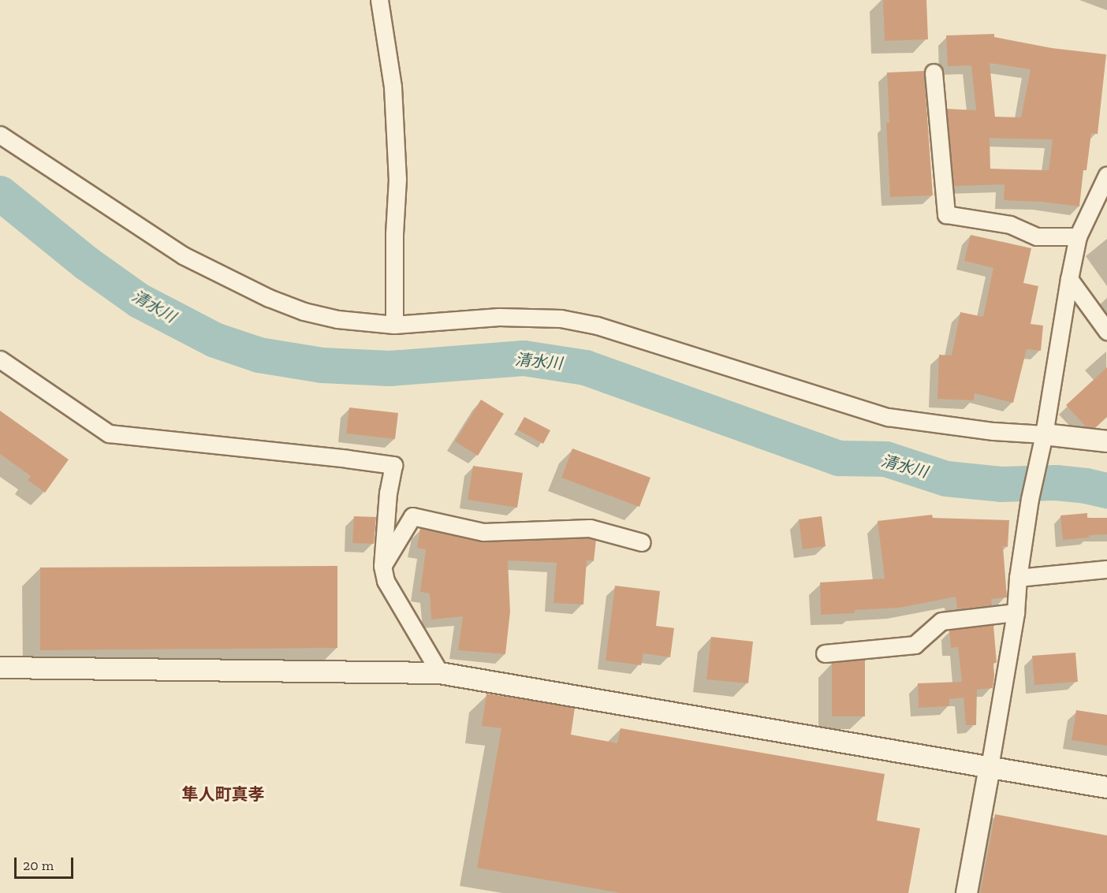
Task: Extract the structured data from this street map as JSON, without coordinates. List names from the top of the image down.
{
  "districts": ["隼人町真孝"],
  "water": ["清水川"],
  "scale_bar": "20 m"
}
